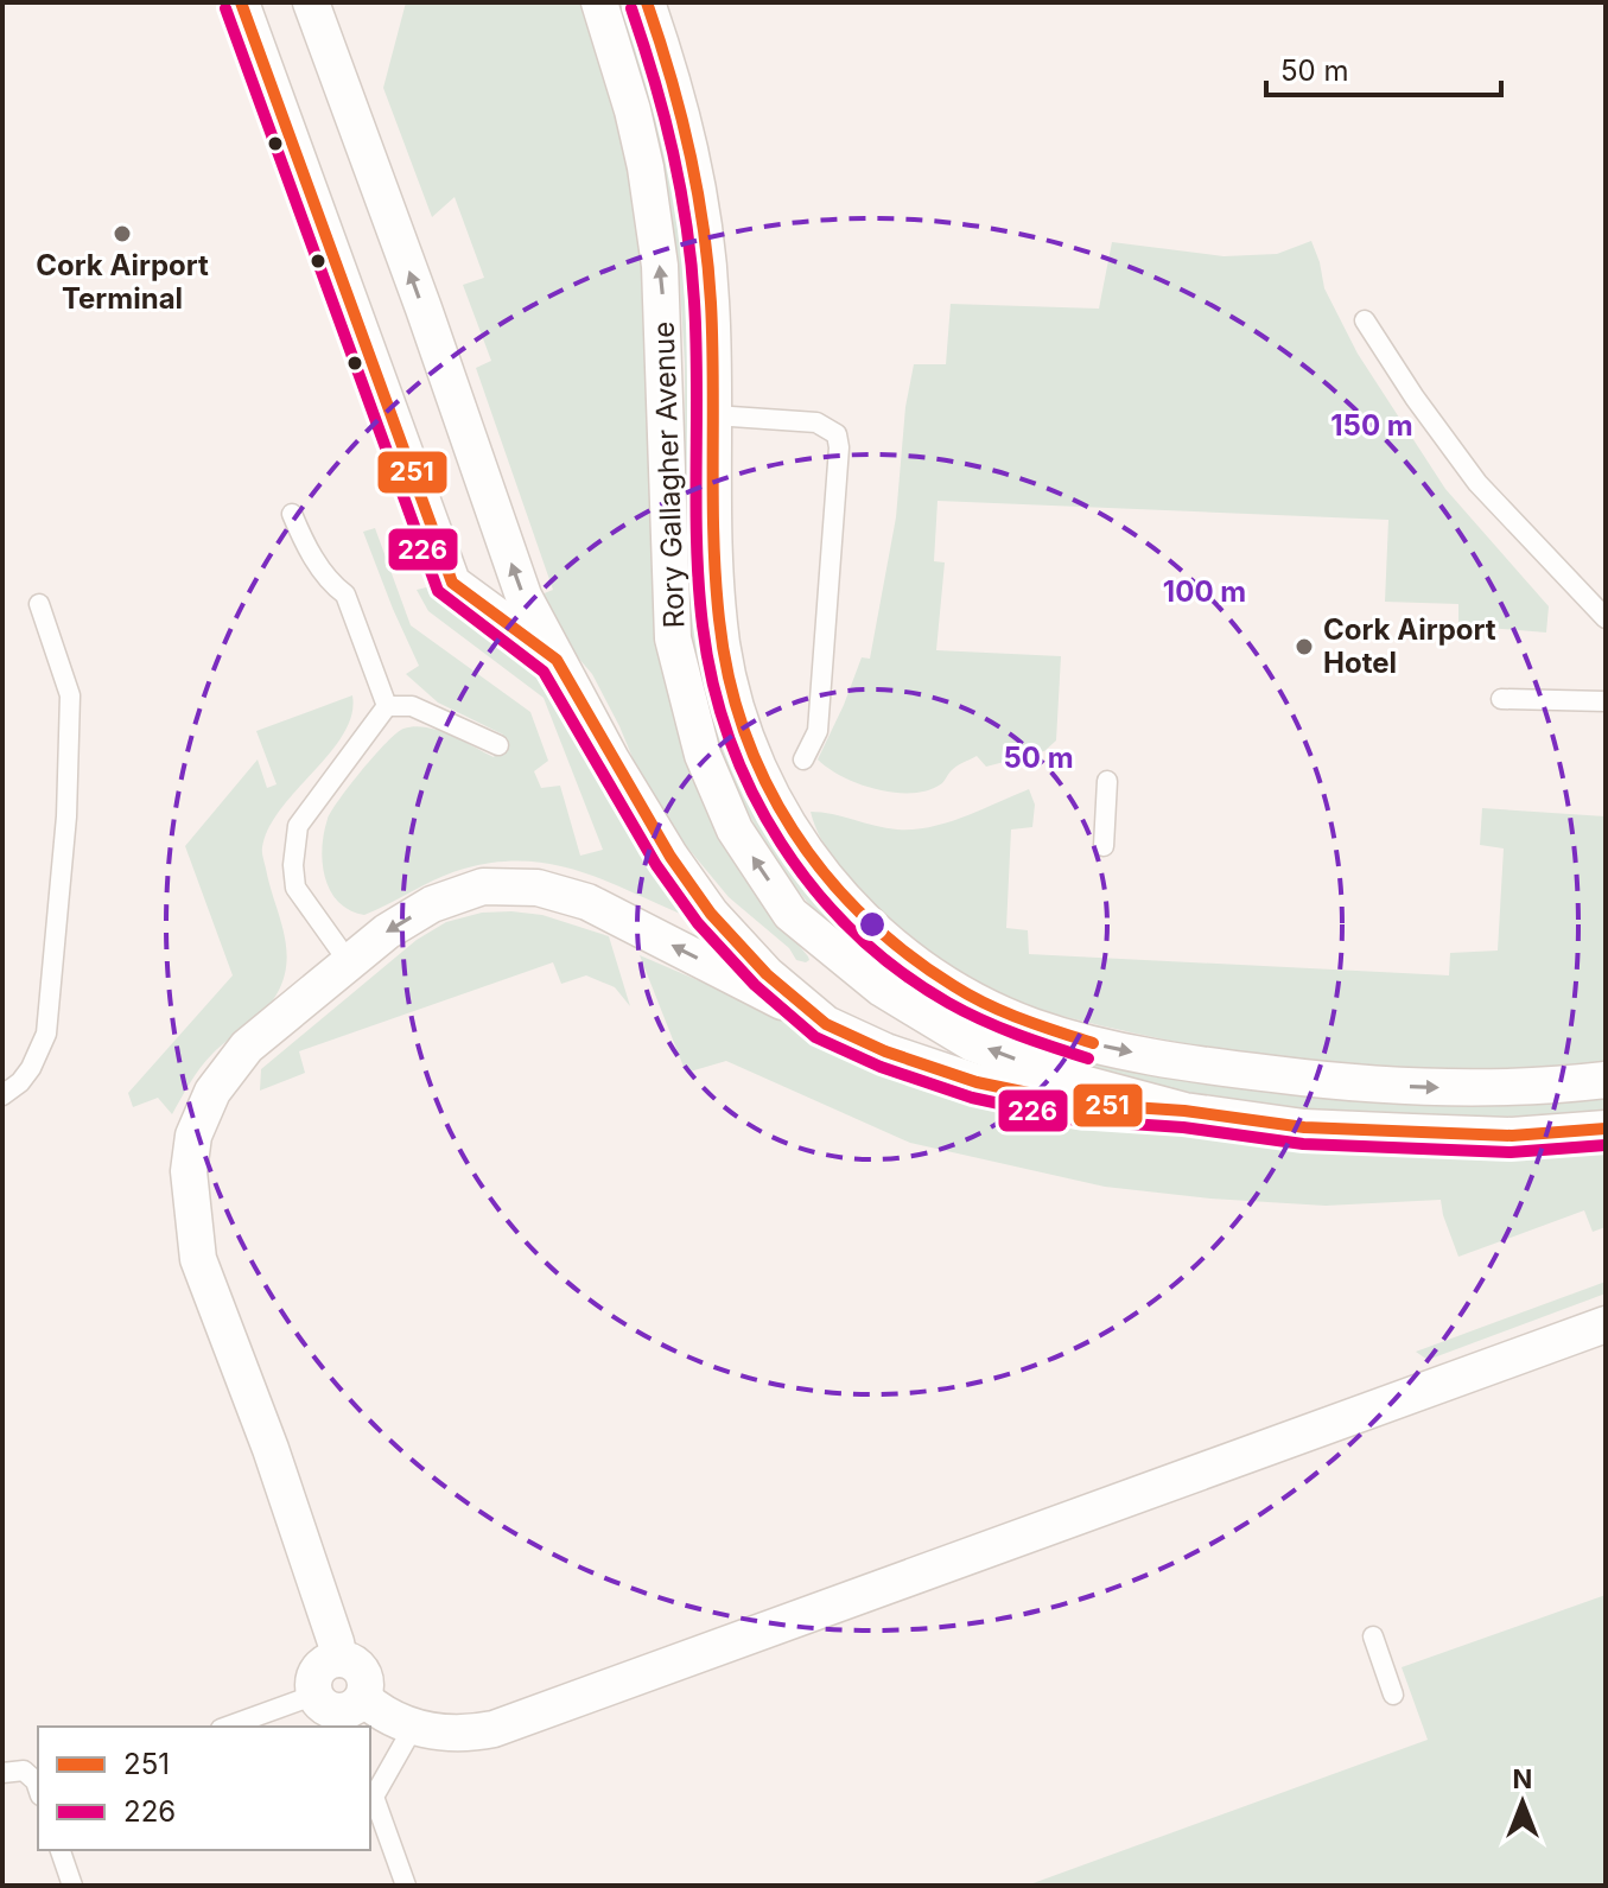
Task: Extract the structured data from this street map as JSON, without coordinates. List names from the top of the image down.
{
  "streets": {
    "street": ["Rory Gallagher Avenue"]
  },
  "places": ["Cork Airport Terminal", "Cork Airport Hotel"],
  "lines": ["transit line 251", "transit line 226"],
  "legend": ["251", "226"],
  "scale_bar": "50 m",
  "north": "top",
  "rings": ["150 m", "100 m", "50 m"]
}
